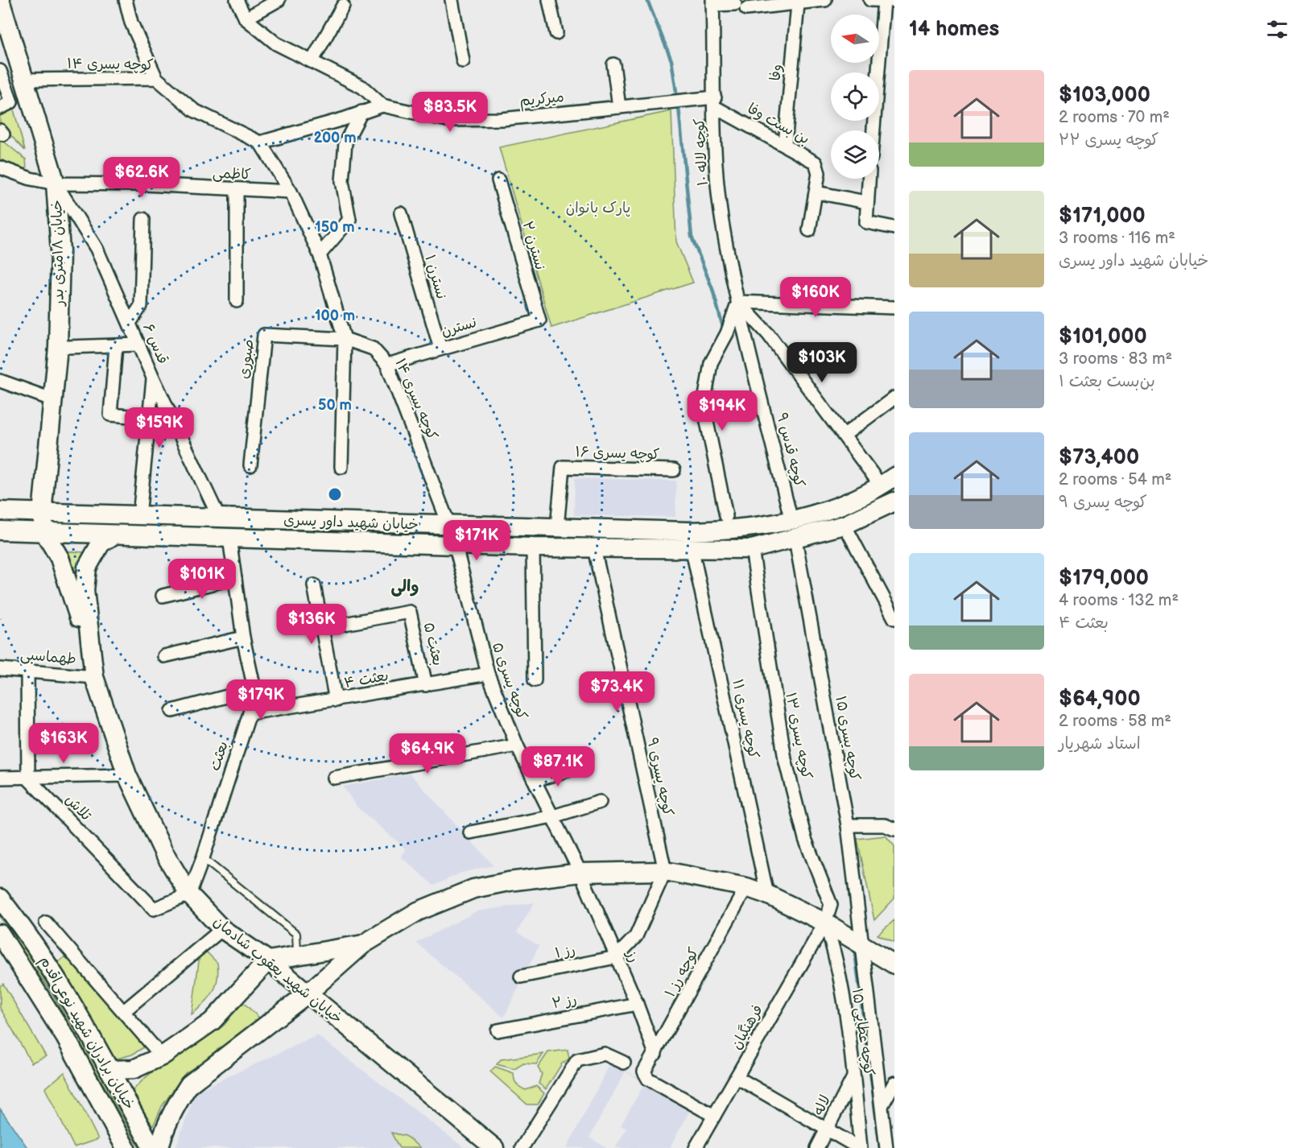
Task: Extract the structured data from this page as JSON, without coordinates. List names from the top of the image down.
{
  "streets": {
    "street": [
      "کوچه یسری ۱۴",
      "وفا",
      "میرکریم",
      "بن بست وفا",
      "کوچه لاله ۱۰",
      "کاظمی",
      "نسترن ۲",
      "خیابان ۱۸متری بدر",
      "نسترن ۱",
      "نسترن",
      "قدس ۶",
      "صبوری",
      "کوچه قدس ۹",
      "کوچه یسری ۱۶",
      "خیابان شهید داور یسری",
      "بعثت ۵",
      "طهماسبی",
      "بعثت ۴",
      "کوچه یسری ۵",
      "کوچه یسری ۱۱",
      "کوچه یسری ۱۳",
      "کوچه یسری ۱۵",
      "بعثت",
      "کوچه یسری ۹",
      "تلاش",
      "رز ۱",
      "رز",
      "خیابان شهید یعقوب شادمان",
      "کوچه رز ۱",
      "رز ۲",
      "فرهنگیان",
      "کوچه عطایی ۱۵",
      "خیابان برادران شهید نوعی‌اقدم",
      "لاله"
    ]
  },
  "crossings": [
    ["کوچه یسری ۱۴", "خیابان ۱۸متری بدر"],
    ["کوچه یسری ۱۴", "نسترن"],
    ["کوچه یسری ۱۴", "صبوری"],
    ["کوچه یسری ۱۴", "خیابان شهید داور یسری"],
    ["وفا", "بن بست وفا"],
    ["میرکریم", "بن بست وفا"],
    ["میرکریم", "کوچه لاله ۱۰"],
    ["بن بست وفا", "کوچه لاله ۱۰"],
    ["کوچه لاله ۱۰", "کوچه قدس ۹"],
    ["کاظمی", "خیابان ۱۸متری بدر"],
    ["کاظمی", "قدس ۶"],
    ["نسترن ۲", "نسترن"],
    ["خیابان ۱۸متری بدر", "قدس ۶"],
    ["خیابان ۱۸متری بدر", "خیابان شهید داور یسری"],
    ["خیابان ۱۸متری بدر", "خیابان شهید یعقوب شادمان"],
    ["نسترن ۱", "نسترن"],
    ["قدس ۶", "خیابان شهید داور یسری"],
    ["کوچه قدس ۹", "خیابان شهید داور یسری"],
    ["کوچه یسری ۱۶", "خیابان شهید داور یسری"],
    ["خیابان شهید داور یسری", "کوچه یسری ۵"],
    ["خیابان شهید داور یسری", "کوچه یسری ۱۱"],
    ["خیابان شهید داور یسری", "کوچه یسری ۱۳"],
    ["خیابان شهید داور یسری", "کوچه یسری ۱۵"],
    ["خیابان شهید داور یسری", "بعثت"],
    ["خیابان شهید داور یسری", "کوچه یسری ۹"],
    ["خیابان شهید داور یسری", "خیابان شهید یعقوب شادمان"],
    ["بعثت ۵", "بعثت ۴"],
    ["طهماسبی", "خیابان شهید یعقوب شادمان"],
    ["بعثت ۴", "کوچه یسری ۵"],
    ["بعثت ۴", "بعثت"],
    ["کوچه یسری ۵", "رز"],
    ["کوچه یسری ۱۳", "فرهنگیان"],
    ["کوچه یسری ۱۳", "کوچه عطایی ۱۵"],
    ["کوچه یسری ۱۵", "کوچه عطایی ۱۵"],
    ["بعثت", "تلاش"],
    ["بعثت", "خیابان شهید یعقوب شادمان"],
    ["تلاش", "خیابان شهید یعقوب شادمان"],
    ["رز ۱", "رز"],
    ["رز", "کوچه رز ۱"],
    ["رز", "رز ۲"],
    ["کوچه رز ۱", "فرهنگیان"],
    ["فرهنگیان", "کوچه عطایی ۱۵"],
    ["کوچه عطایی ۱۵", "لاله"]
  ],
  "districts": ["والی"],
  "parks": ["پارک بانوان"],
  "north": "left",
  "page": {
    "heading": "14 homes",
    "list": [
      {
        "name": "$103,000",
        "note": "2 rooms · 70 m² · کوچه یسری ۲۲"
      },
      {
        "name": "$171,000",
        "note": "3 rooms · 116 m² · خیابان شهید داور یسری"
      },
      {
        "name": "$101,000",
        "note": "3 rooms · 83 m² · بن‌بست بعثت ۱"
      },
      {
        "name": "$73,400",
        "note": "2 rooms · 54 m² · کوچه یسری ۹"
      },
      {
        "name": "$179,000",
        "note": "4 rooms · 132 m² · بعثت ۴"
      },
      {
        "name": "$64,900",
        "note": "2 rooms · 58 m² · استاد شهریار"
      }
    ],
    "price": [
      "$83.5K",
      "$62.6K",
      "$160K",
      "$103K",
      "$194K",
      "$159K",
      "$171K",
      "$101K",
      "$136K",
      "$73.4K",
      "$179K",
      "$163K",
      "$64.9K",
      "$87.1K"
    ]
  },
  "rings": [
    "200 m",
    "150 m",
    "100 m",
    "50 m"
  ]
}
